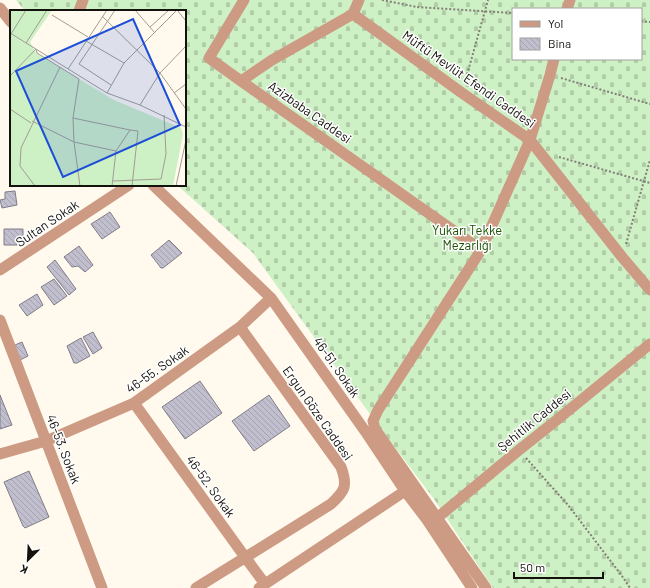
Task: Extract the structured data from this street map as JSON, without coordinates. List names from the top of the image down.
{
  "streets": {
    "street": [
      "Müftü Mevlüt Efendi Caddesi",
      "Azizbaba Caddesi",
      "Sultan Sokak",
      "46-51. Sokak",
      "46-55. Sokak",
      "Ergun Göze Caddesi",
      "Şehitlik Caddesi",
      "46-53. Sokak",
      "46-52. Sokak"
    ]
  },
  "crossings": [
    ["Müftü Mevlüt Efendi Caddesi", "Azizbaba Caddesi"],
    ["46-51. Sokak", "46-55. Sokak"],
    ["46-55. Sokak", "Ergun Göze Caddesi"],
    ["46-55. Sokak", "46-53. Sokak"],
    ["46-55. Sokak", "46-52. Sokak"],
    ["Ergun Göze Caddesi", "46-52. Sokak"]
  ],
  "parks": ["Yukarı Tekke Mezarlığı"],
  "legend": ["Yol", "Bina"],
  "scale_bar": "50 m",
  "north": "bottom left"
}
